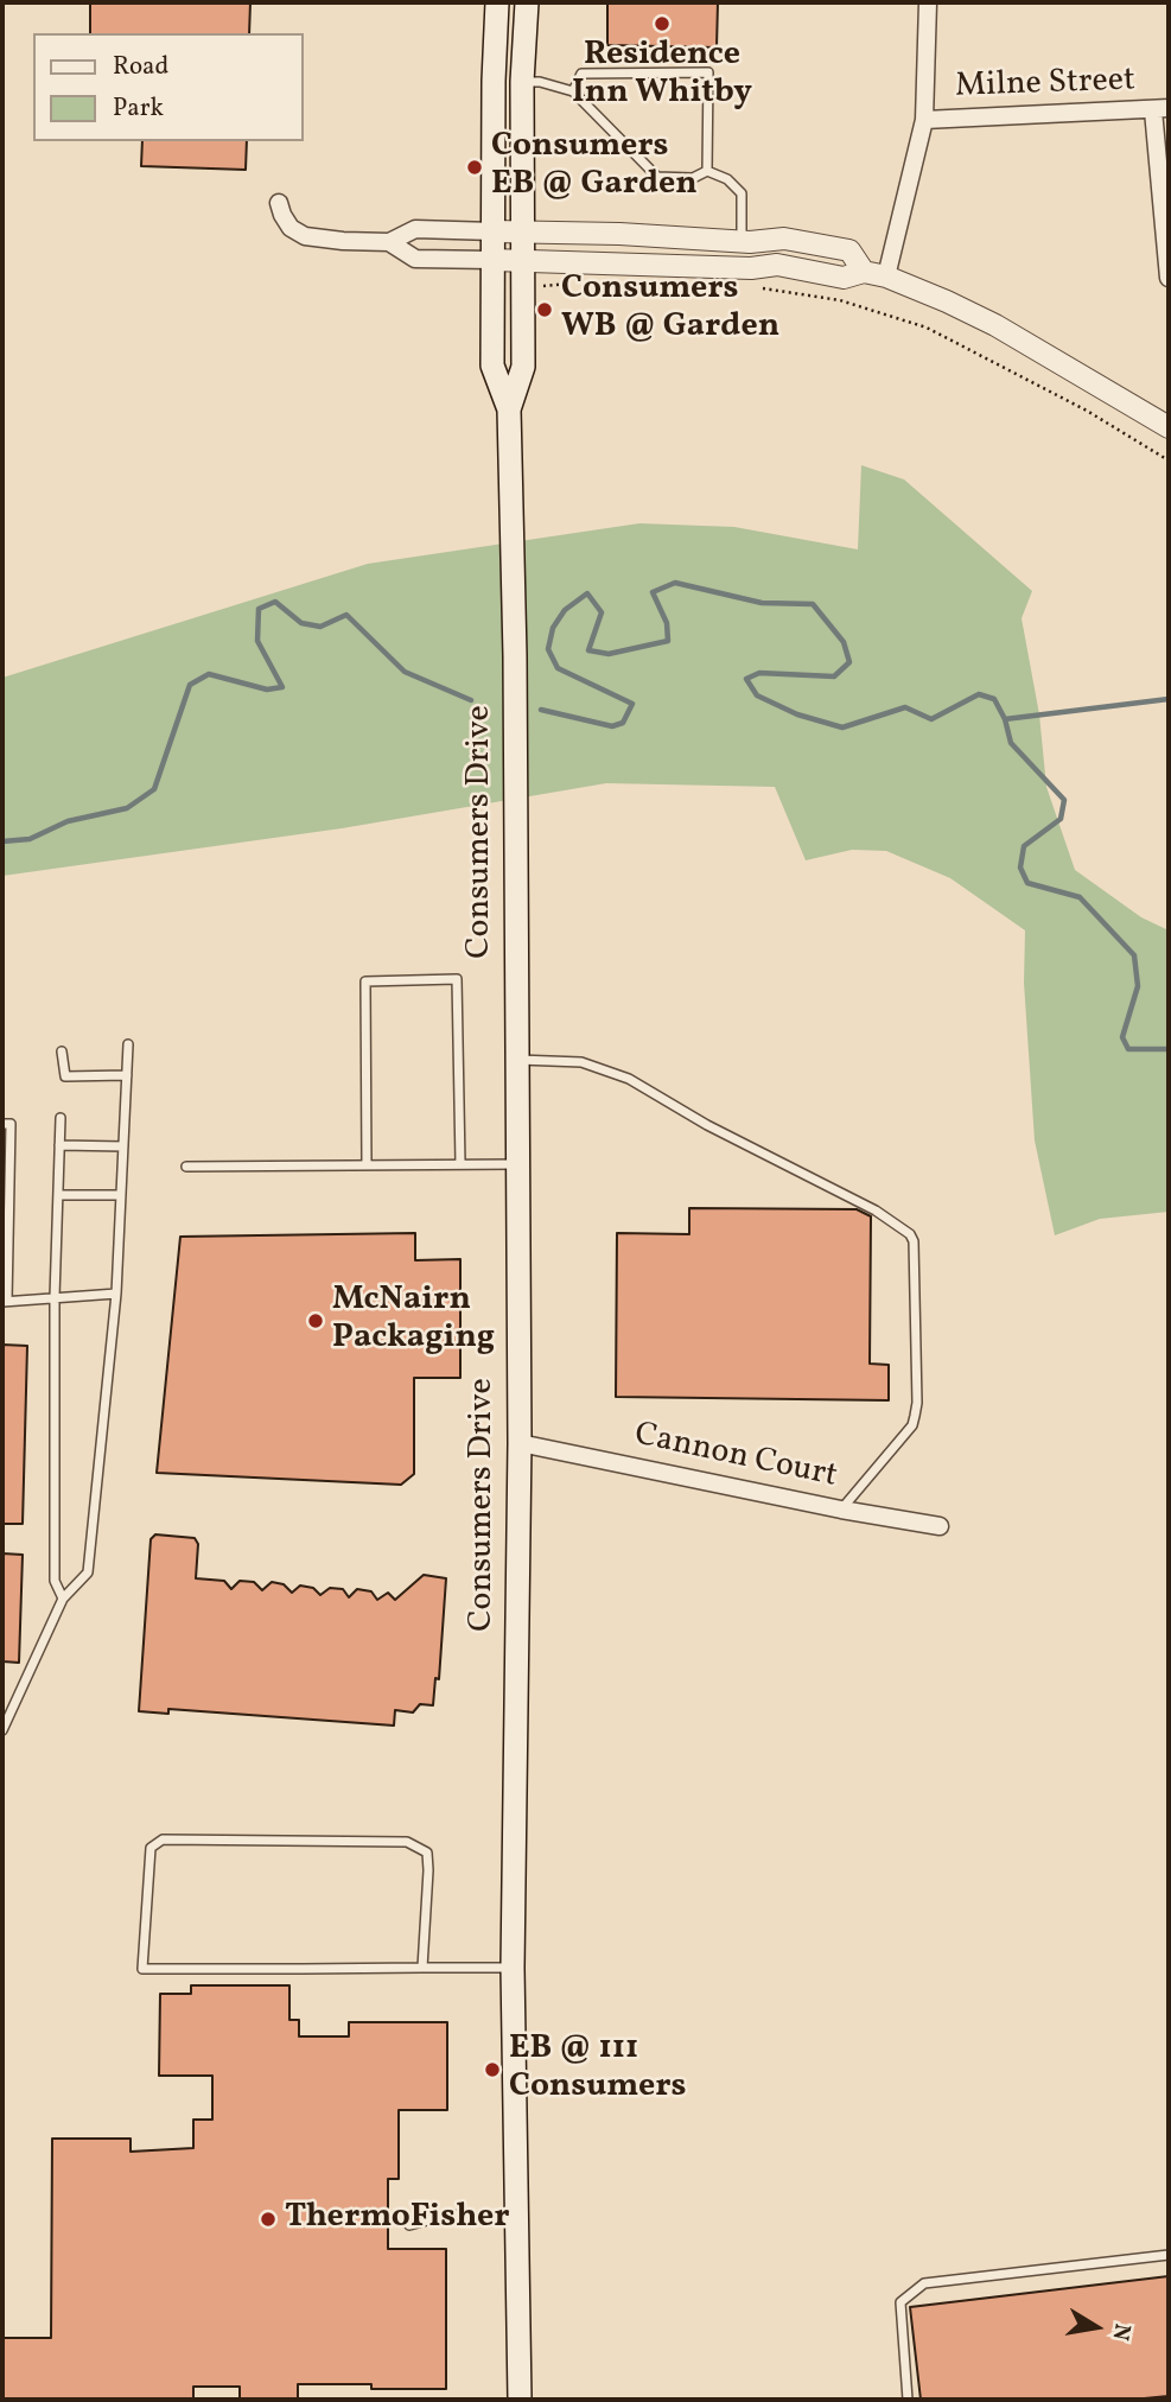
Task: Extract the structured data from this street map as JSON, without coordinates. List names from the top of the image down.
{
  "streets": {
    "main road": ["Consumers Drive"],
    "street": ["Milne Street", "Cannon Court"]
  },
  "crossings": [
    ["Consumers Drive", "Cannon Court"]
  ],
  "places": [
    "Residence Inn Whitby",
    "Consumers EB @ Garden",
    "Consumers WB @ Garden",
    "McNairn Packaging",
    "EB @ 111 Consumers",
    "ThermoFisher"
  ],
  "legend": ["Road", "Park"],
  "north": "right"
}
